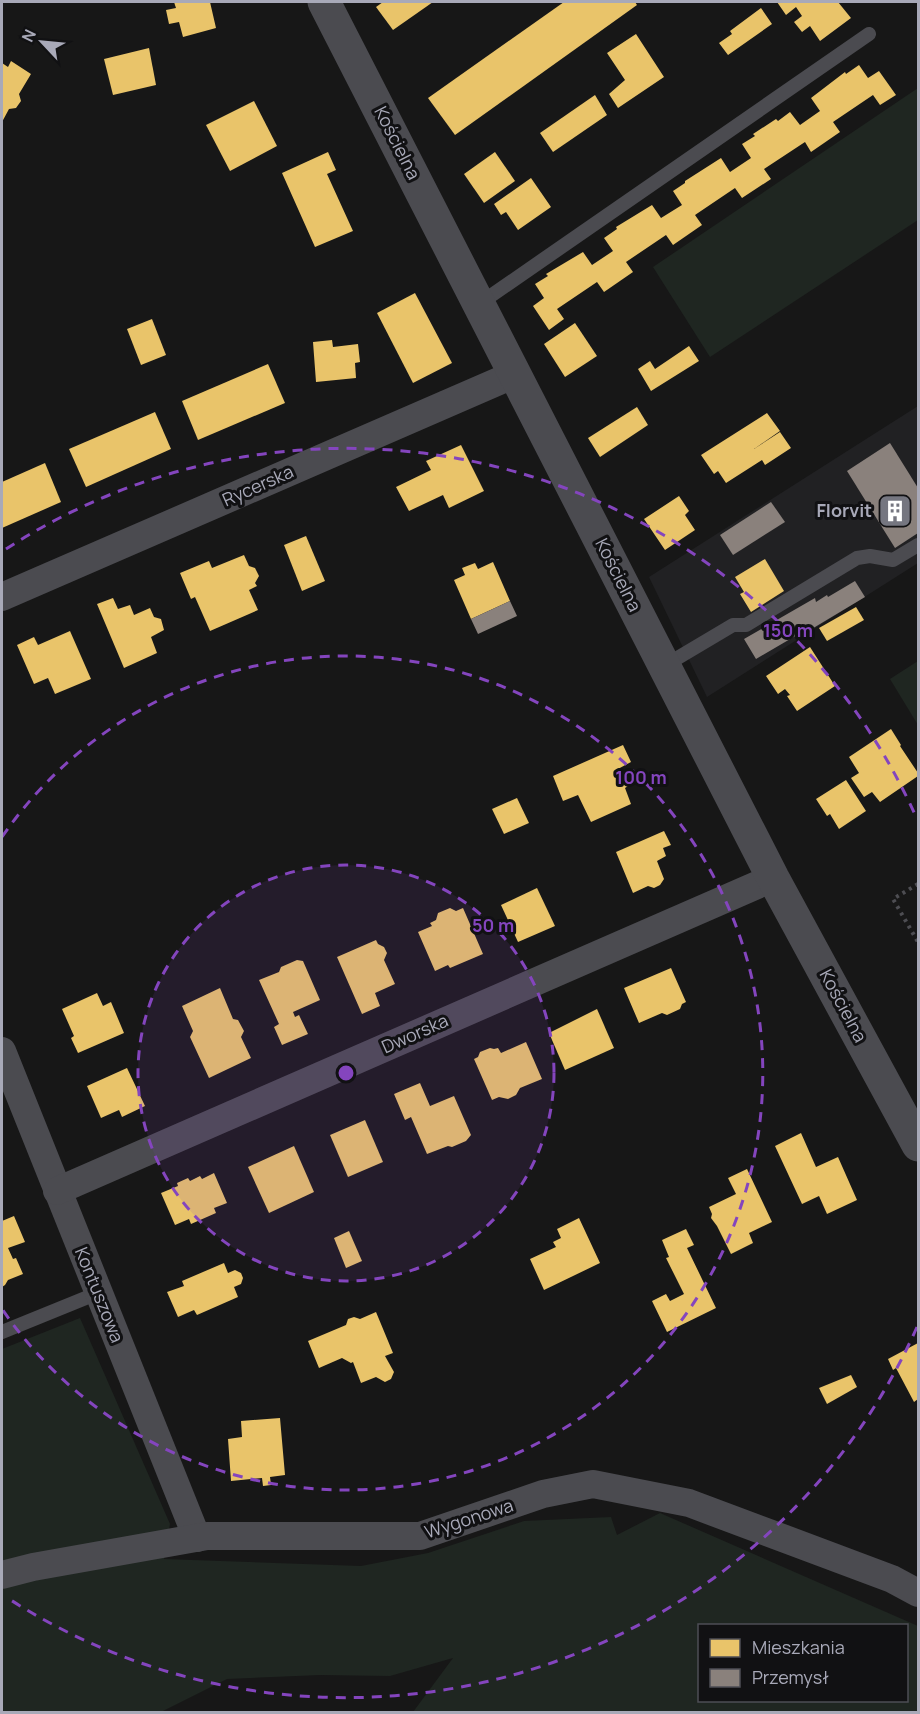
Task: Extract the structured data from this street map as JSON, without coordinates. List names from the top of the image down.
{
  "streets": {
    "street": [
      "Kościelna",
      "Rycerska",
      "Dworska",
      "Kontuszowa",
      "Wygonowa"
    ]
  },
  "crossings": [
    ["Kościelna", "Rycerska"],
    ["Kościelna", "Dworska"],
    ["Dworska", "Kontuszowa"],
    ["Kontuszowa", "Wygonowa"]
  ],
  "places": {
    "building": ["Florvit"]
  },
  "legend": ["Mieszkania", "Przemysł"],
  "north": "top left",
  "rings": ["150 m", "100 m", "50 m"]
}
